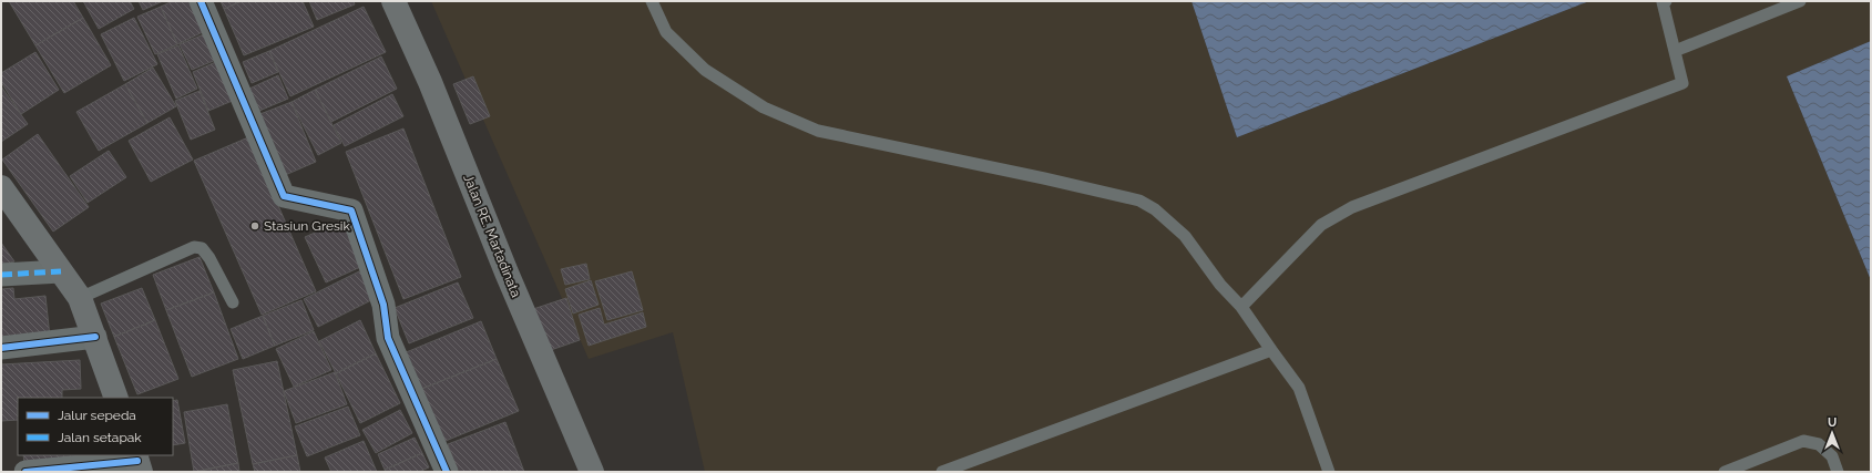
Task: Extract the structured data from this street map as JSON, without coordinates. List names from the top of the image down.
{
  "streets": {
    "main road": ["Jalan RE. Martadinata"]
  },
  "places": ["Stasiun Gresik"],
  "legend": ["Jalur sepeda", "Jalan setapak"],
  "north": "top"
}
